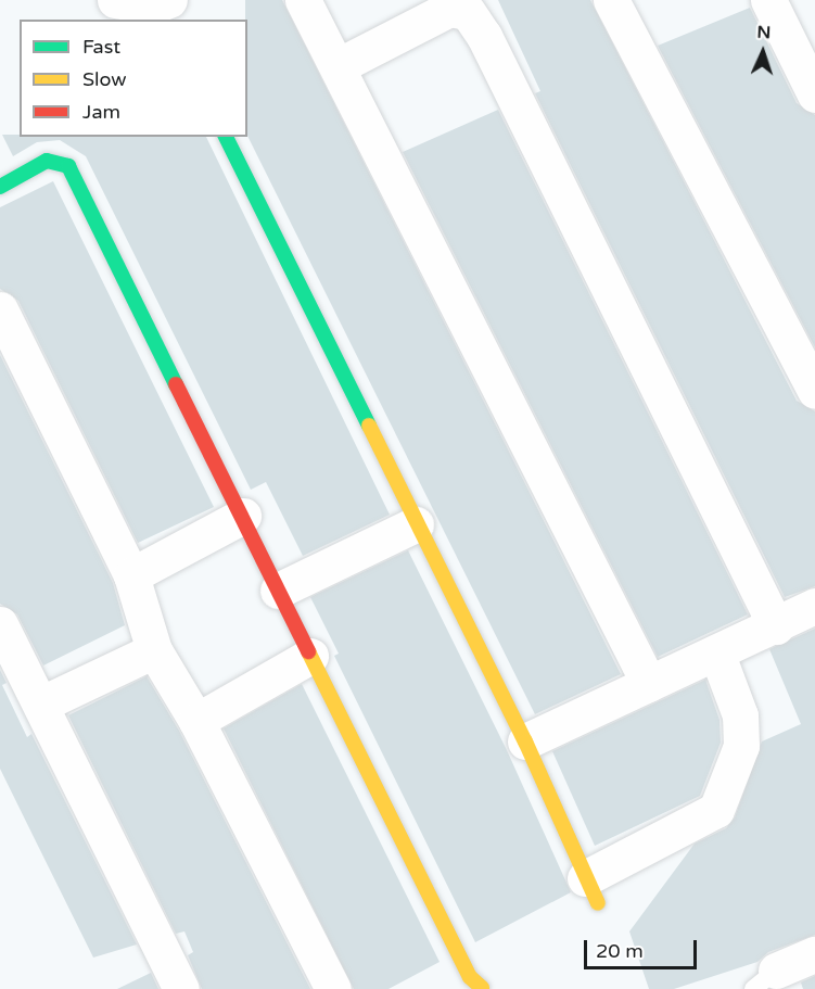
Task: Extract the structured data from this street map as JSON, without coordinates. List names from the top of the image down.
{
  "legend": ["Fast", "Slow", "Jam"],
  "scale_bar": "20 m",
  "north": "top"
}
